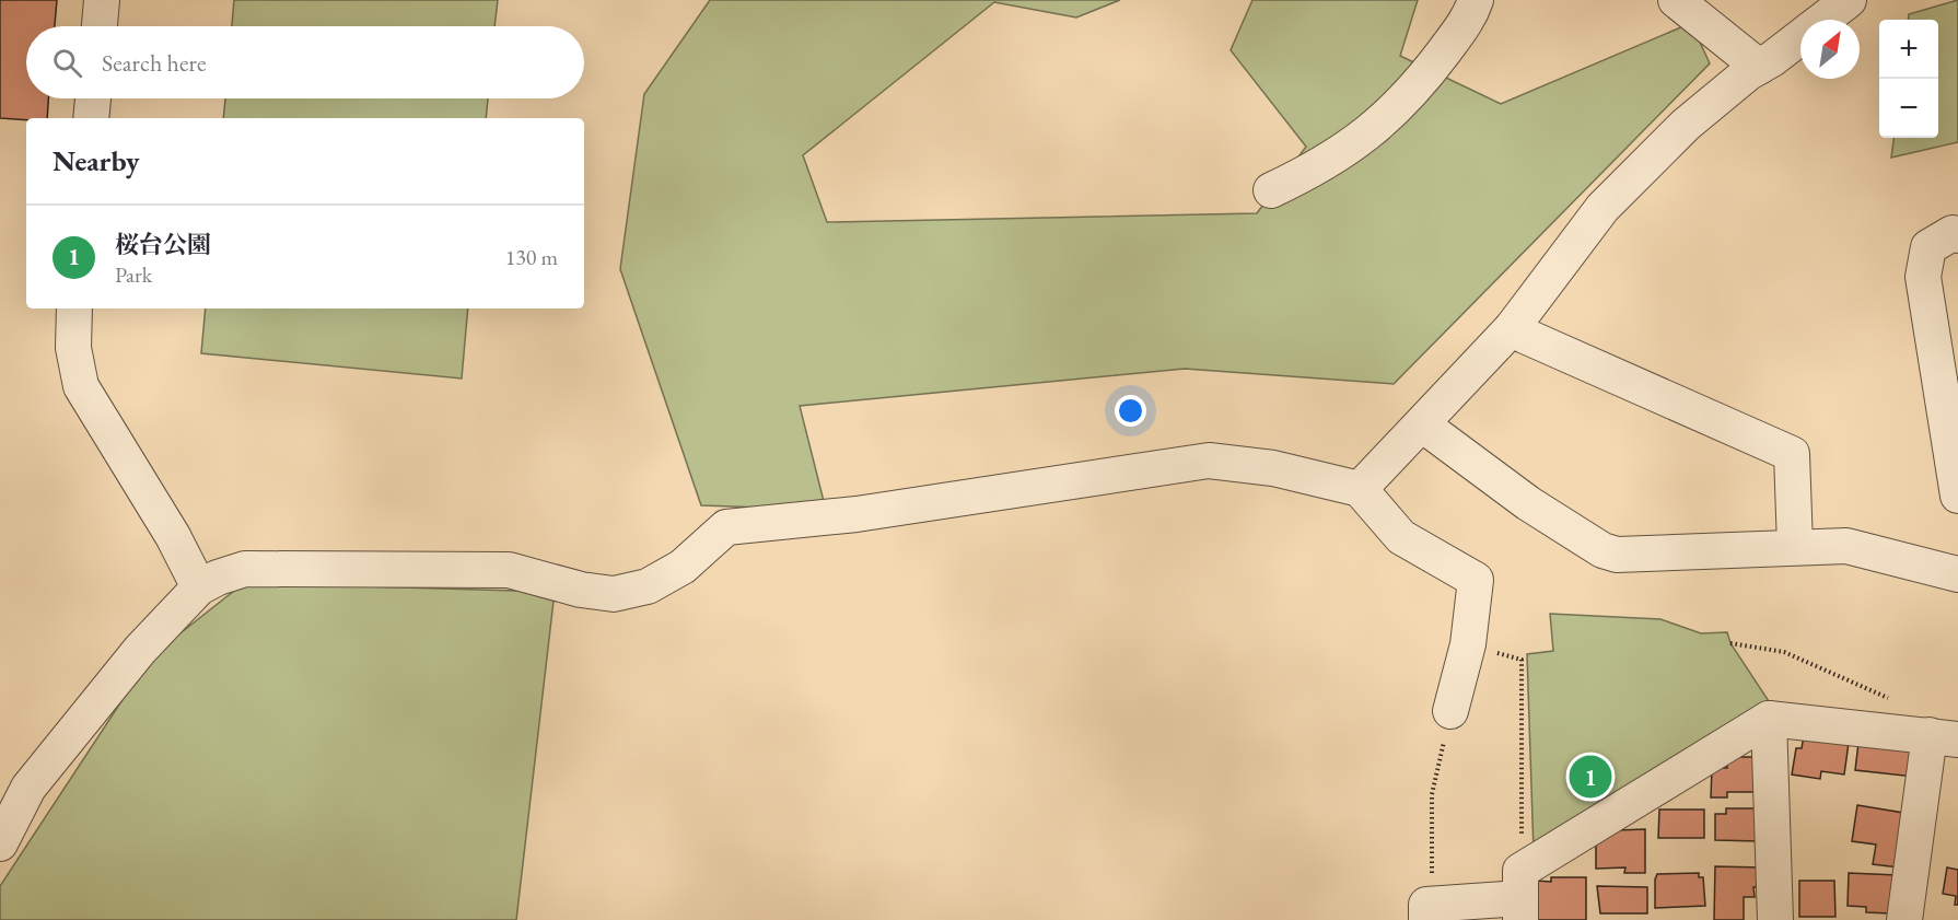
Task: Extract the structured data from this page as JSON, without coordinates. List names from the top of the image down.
{
  "north": "top right",
  "page": {
    "map_buttons": ["+", "−"],
    "search": "Search here",
    "heading": "Nearby",
    "list": [
      {
        "mark": "1",
        "name": "桜台公園",
        "note": "Park",
        "value": "130 m"
      }
    ],
    "pins": "1"
  }
}
